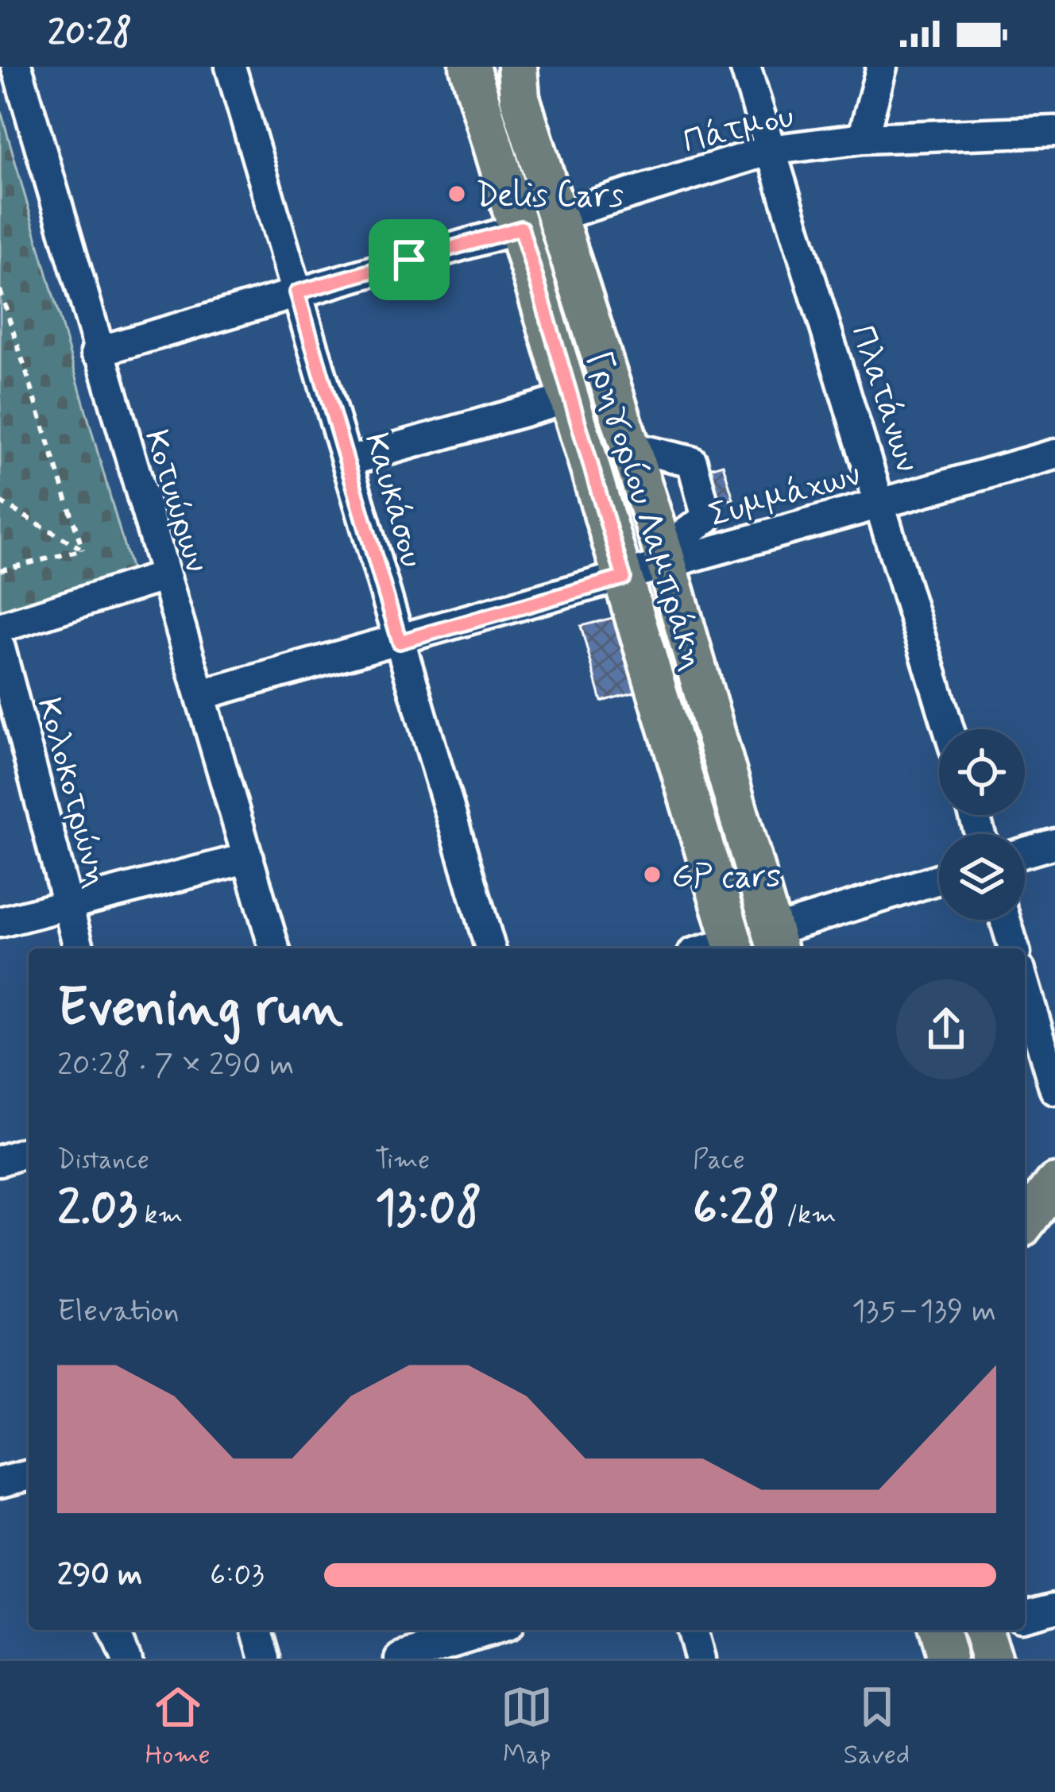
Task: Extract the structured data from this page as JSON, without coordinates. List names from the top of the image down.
{
  "streets": {
    "main road": ["Γρηγορίου Λαμπράκη"],
    "street": [
      "Πάτμου",
      "Πλατάνων",
      "Συμμάχων",
      "Καυκάσου",
      "Κοτυώρων",
      "Κολοκοτρώνη"
    ]
  },
  "crossings": [
    ["Πάτμου", "Πλατάνων"],
    ["Πάτμου", "Γρηγορίου Λαμπράκη"],
    ["Πλατάνων", "Συμμάχων"],
    ["Συμμάχων", "Καυκάσου"],
    ["Συμμάχων", "Κοτυώρων"],
    ["Συμμάχων", "Γρηγορίου Λαμπράκη"]
  ],
  "places": ["Delis Cars", "GP cars"],
  "page": {
    "status": "20:28",
    "heading": ["Evening run", "20:28 · 7 × 290 m"],
    "stats": [
      ["Distance", "2.03 km"],
      ["Time", "13:08"],
      ["Pace", "6:28 /km"]
    ],
    "chart": ["Elevation", "135–139 m"],
    "list": [
      {
        "name": "290 m",
        "note": "6:03"
      }
    ],
    "tabs": ["Home", "Map", "Saved"]
  }
}
